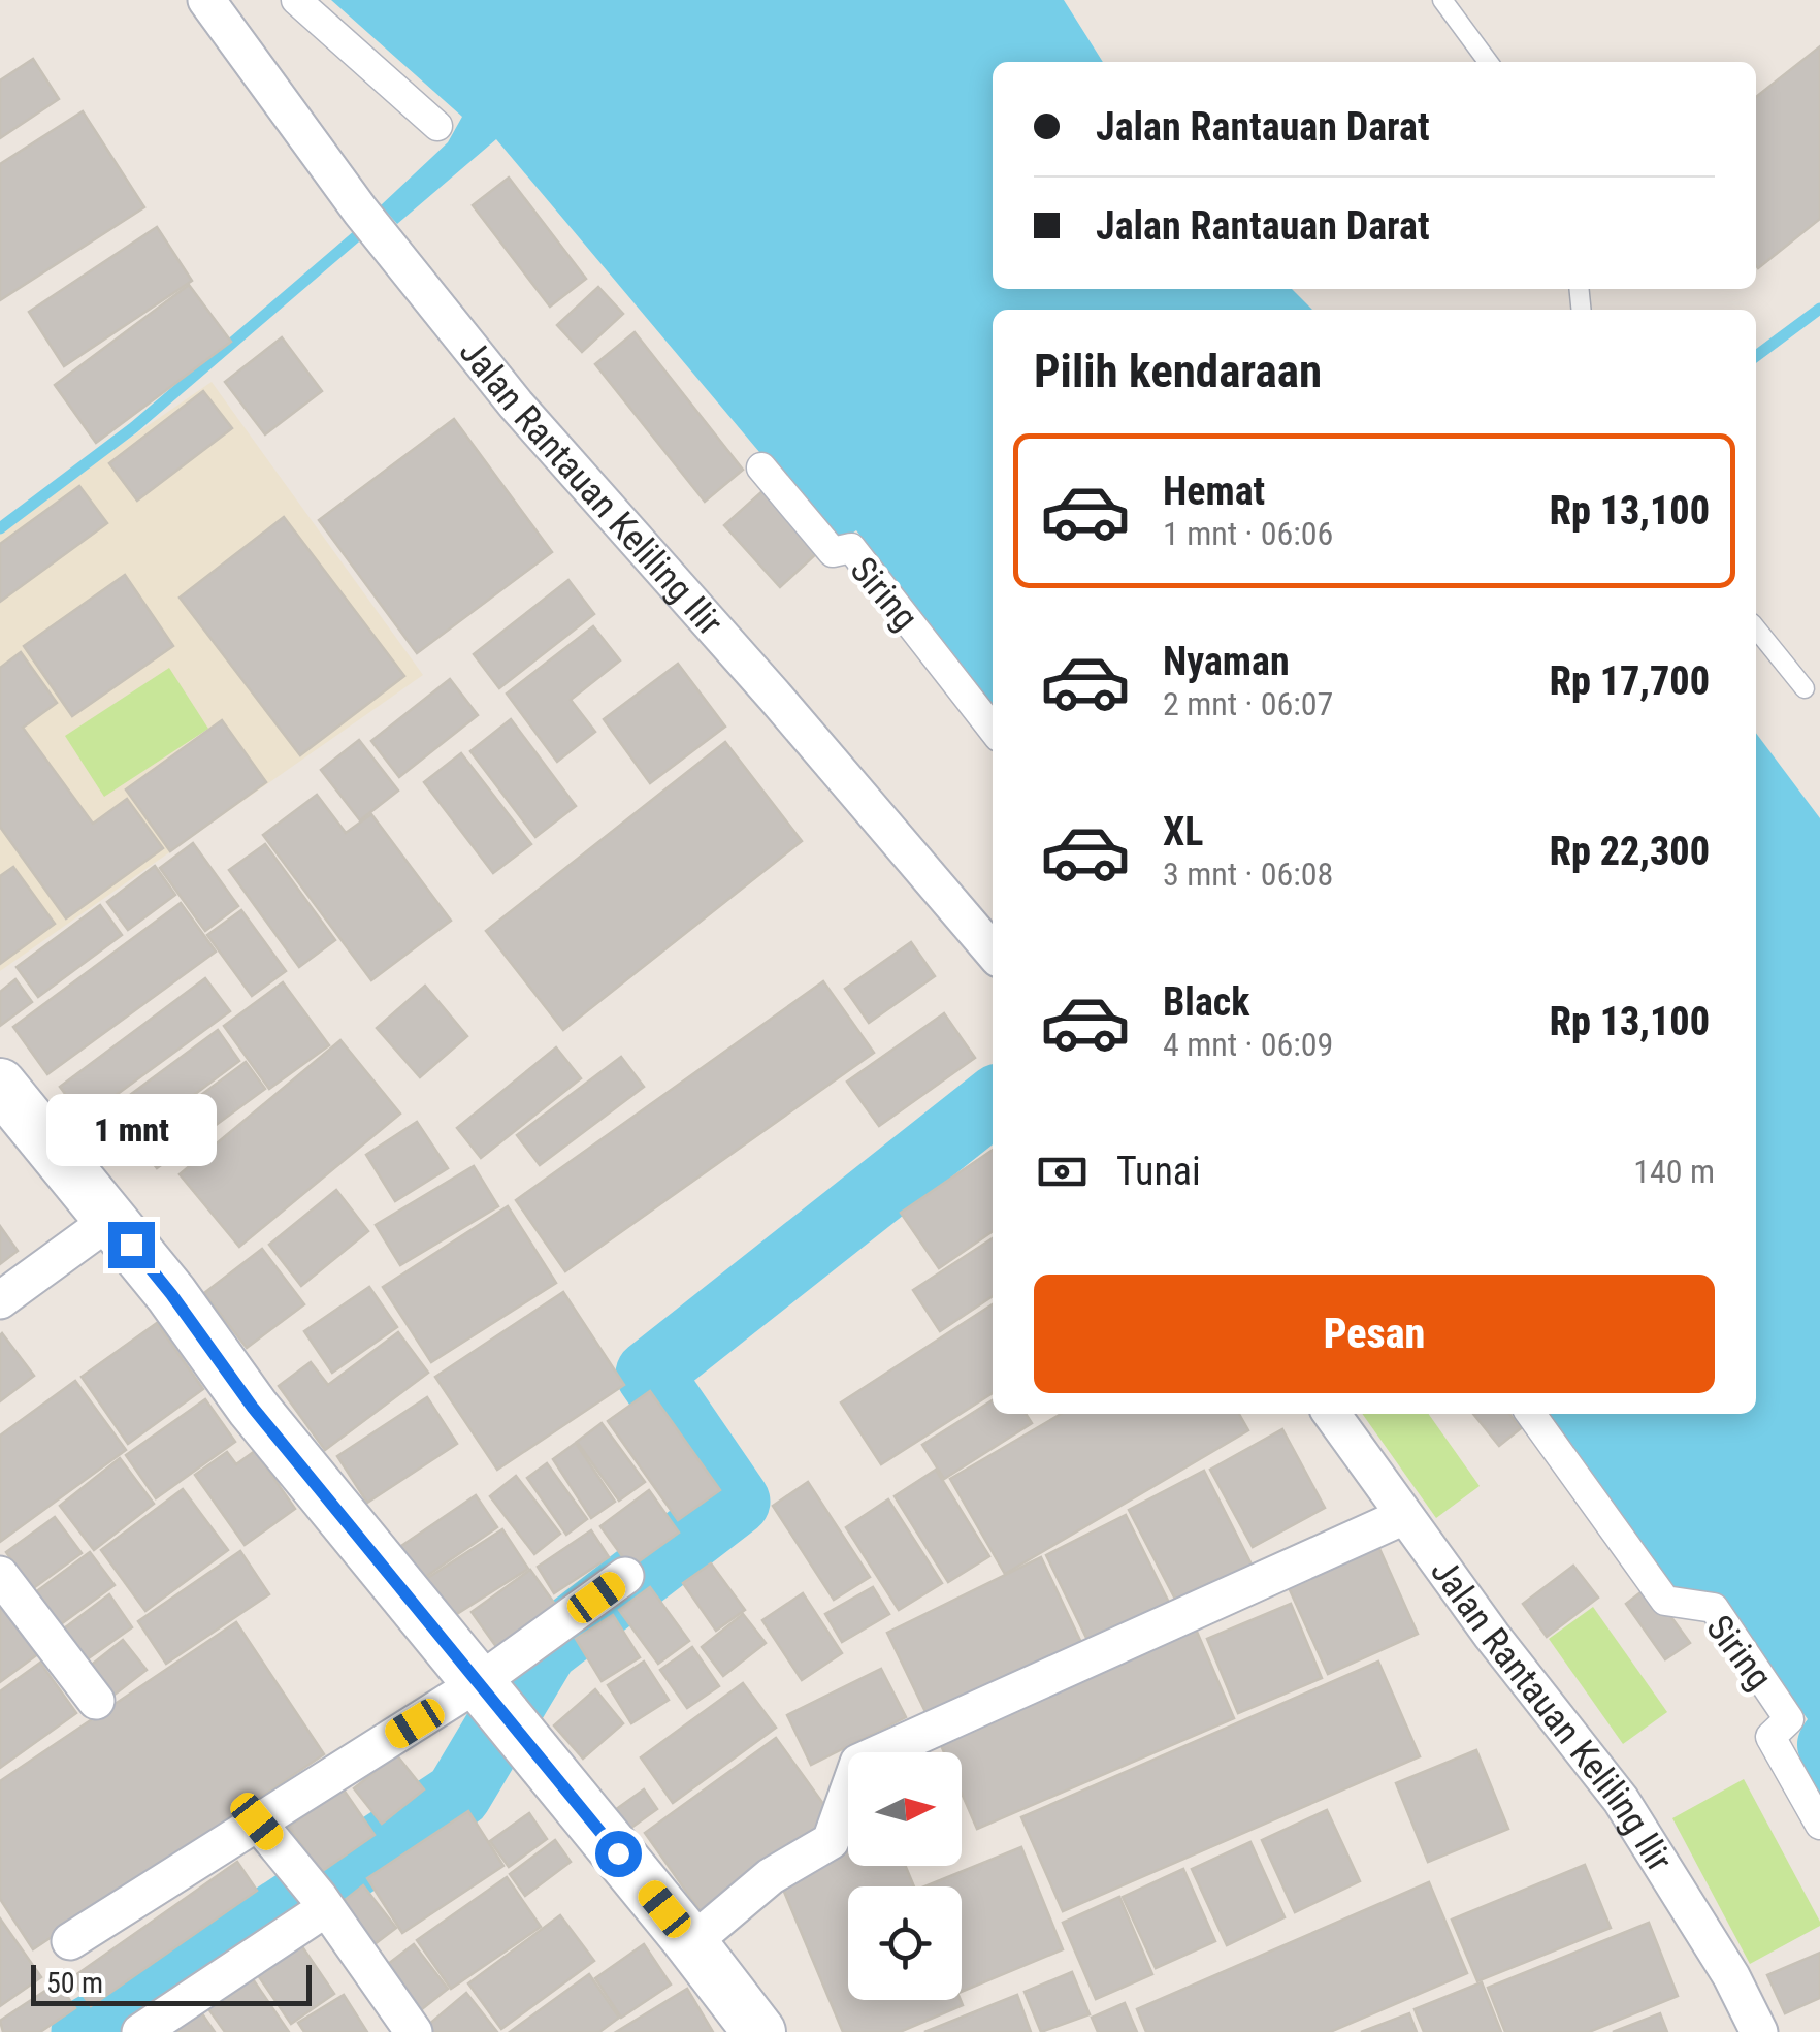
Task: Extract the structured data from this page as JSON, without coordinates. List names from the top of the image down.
{
  "streets": {
    "street": ["Jalan Rantauan Keliling Ilir", "Siring"]
  },
  "scale_bar": "50 m",
  "north": "right",
  "page": {
    "banner": ["Jalan Rantauan Darat", "Jalan Rantauan Darat"],
    "heading": "Pilih kendaraan",
    "list": [
      {
        "name": "Hemat",
        "note": "1 mnt · 06:06",
        "value": "Rp 13,100"
      },
      {
        "name": "Nyaman",
        "note": "2 mnt · 06:07",
        "value": "Rp 17,700"
      },
      {
        "name": "XL",
        "note": "3 mnt · 06:08",
        "value": "Rp 22,300"
      },
      {
        "name": "Black",
        "note": "4 mnt · 06:09",
        "value": "Rp 13,100"
      }
    ],
    "bubble": "1 mnt",
    "pay": ["Tunai", "140 m"],
    "buttons": "Pesan",
    "scale": "50 m"
  }
}
